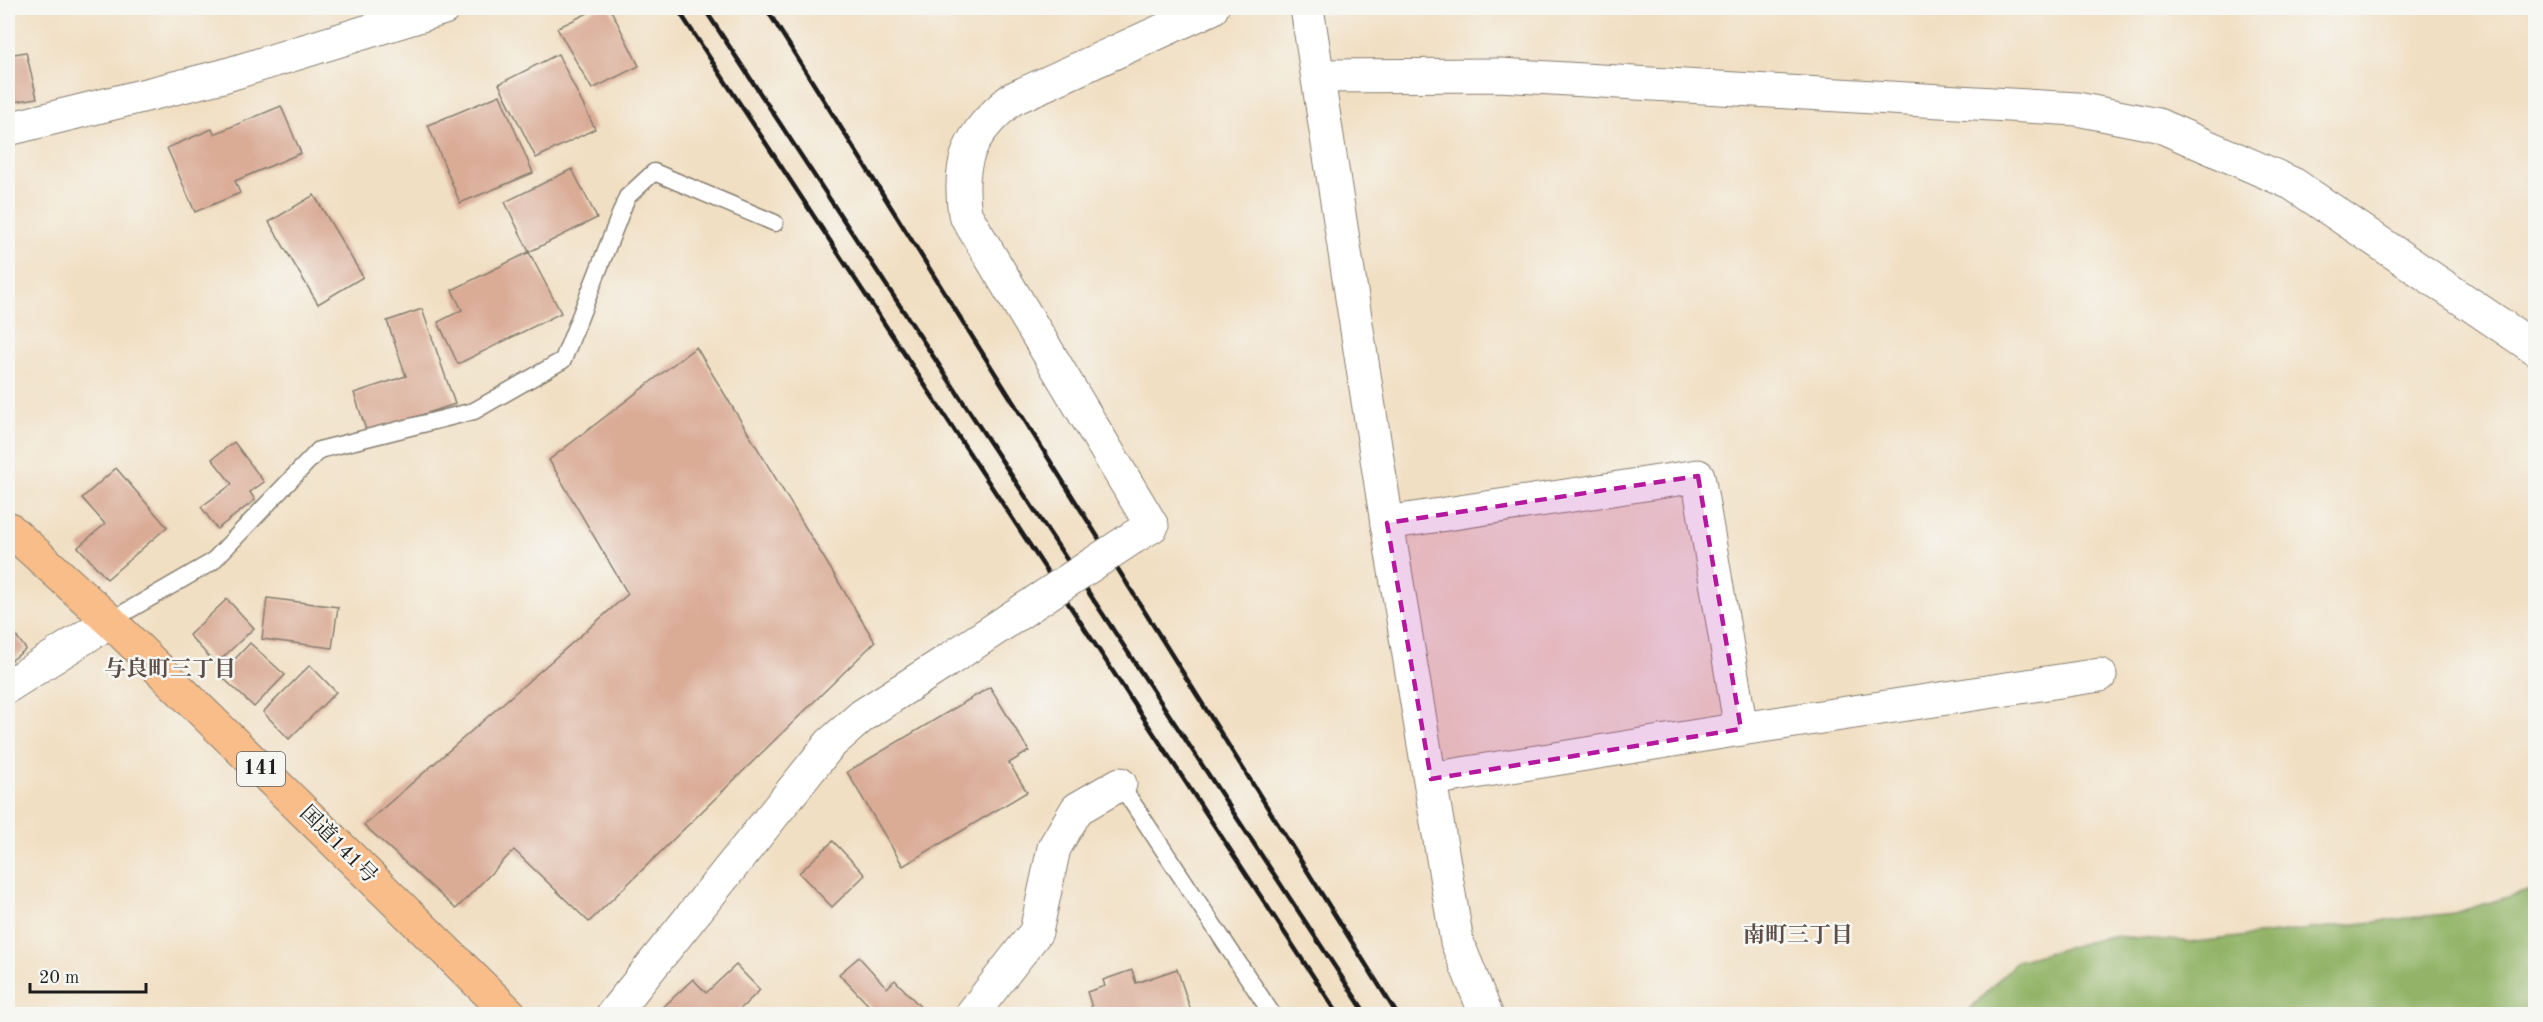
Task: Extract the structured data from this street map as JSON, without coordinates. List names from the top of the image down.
{
  "streets": {
    "highway": ["141", "国道141号"]
  },
  "districts": ["与良町三丁目", "南町三丁目"],
  "scale_bar": "20 m"
}
